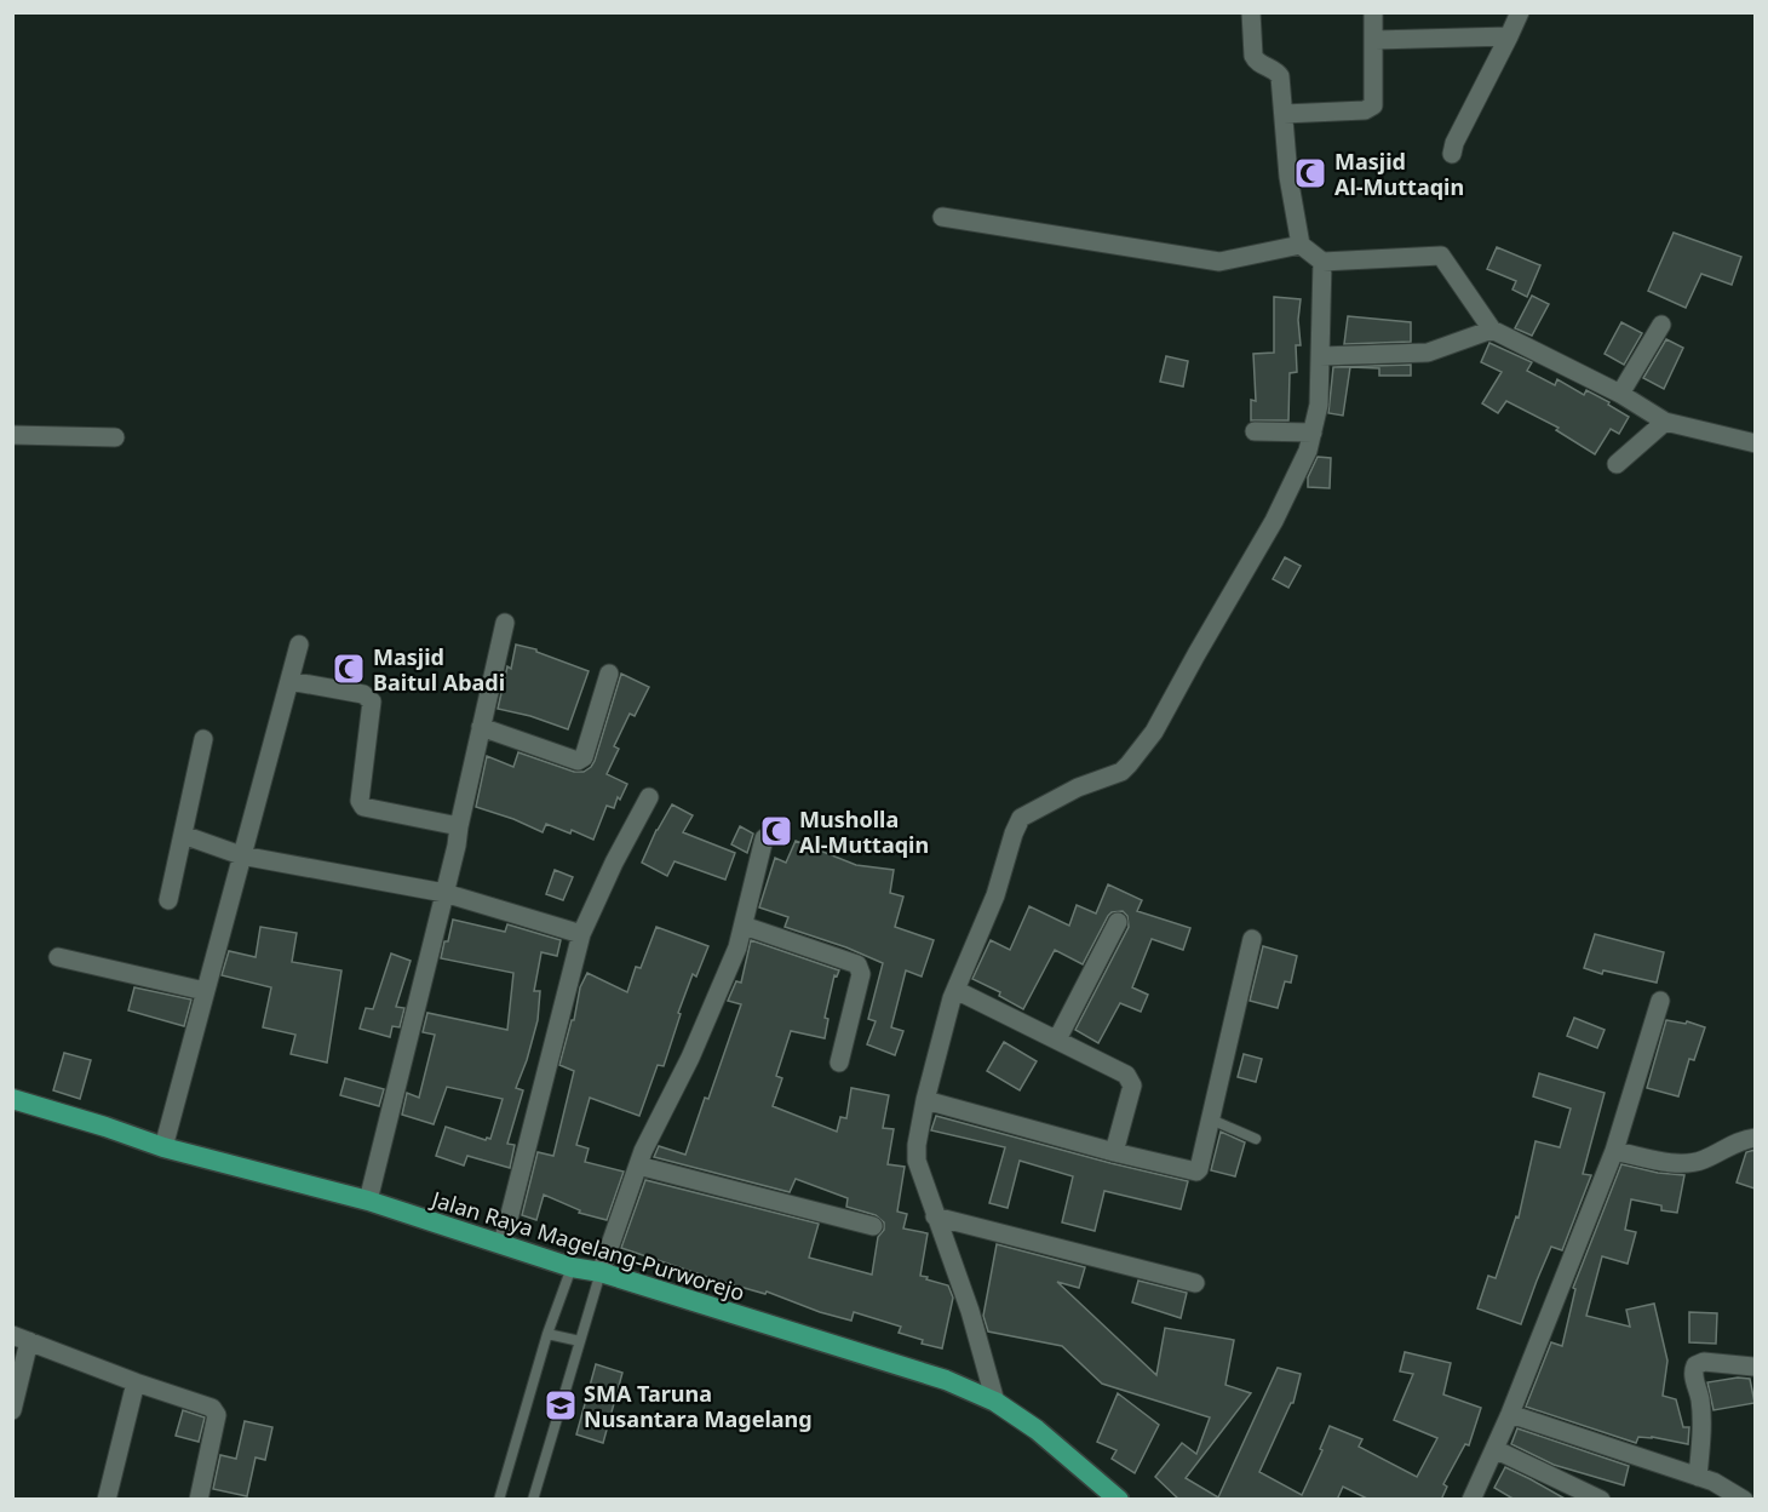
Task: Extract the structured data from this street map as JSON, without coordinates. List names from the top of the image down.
{
  "streets": {
    "main road": ["Jalan Raya Magelang-Purworejo"]
  },
  "places": {
    "mosque": ["Masjid Al-Muttaqin", "Masjid Baitul Abadi", "Musholla Al-Muttaqin"],
    "school or university": ["SMA Taruna Nusantara Magelang"]
  }
}
